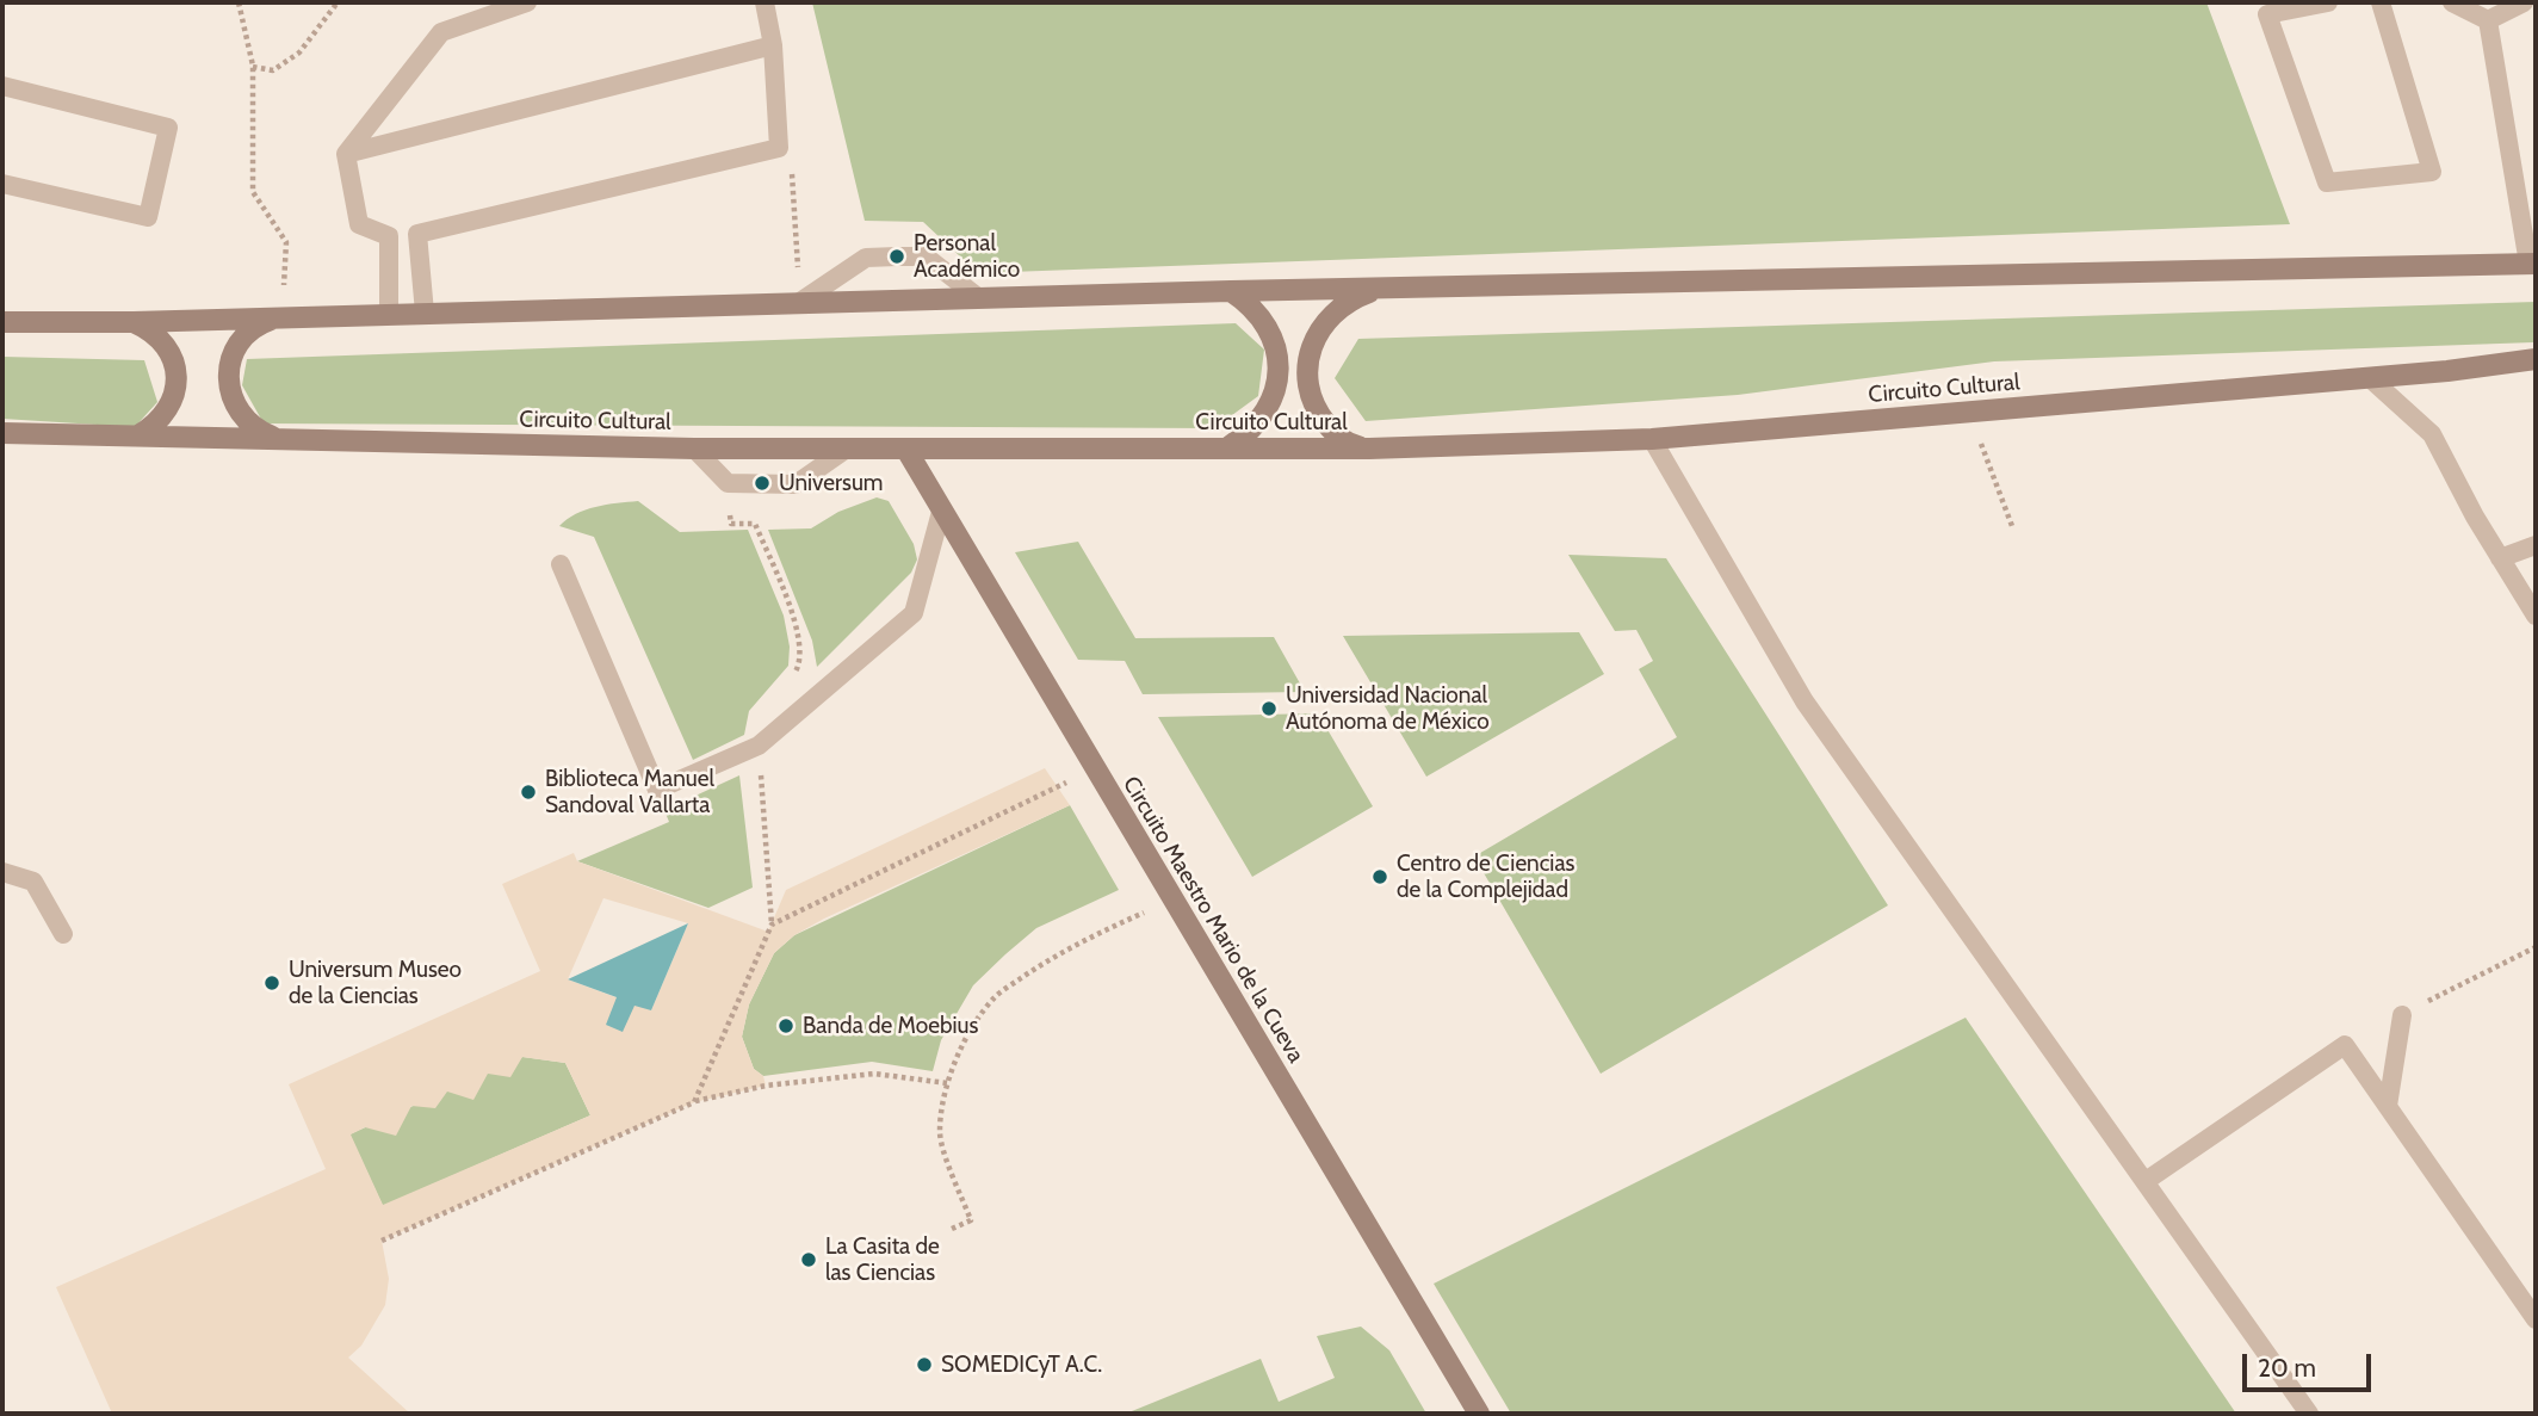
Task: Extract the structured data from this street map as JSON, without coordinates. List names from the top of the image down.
{
  "streets": {
    "street": ["Circuito Cultural", "Circuito Maestro Mario de la Cueva"]
  },
  "crossings": [
    ["Circuito Cultural", "Circuito Maestro Mario de la Cueva"]
  ],
  "places": [
    "Personal Académico",
    "Universum",
    "Universidad Nacional Autónoma de México",
    "Biblioteca Manuel Sandoval Vallarta",
    "Centro de Ciencias de la Complejidad",
    "Universum Museo de la Ciencias",
    "Banda de Moebius",
    "La Casita de las Ciencias",
    "SOMEDICyT A.C."
  ],
  "scale_bar": "20 m"
}
